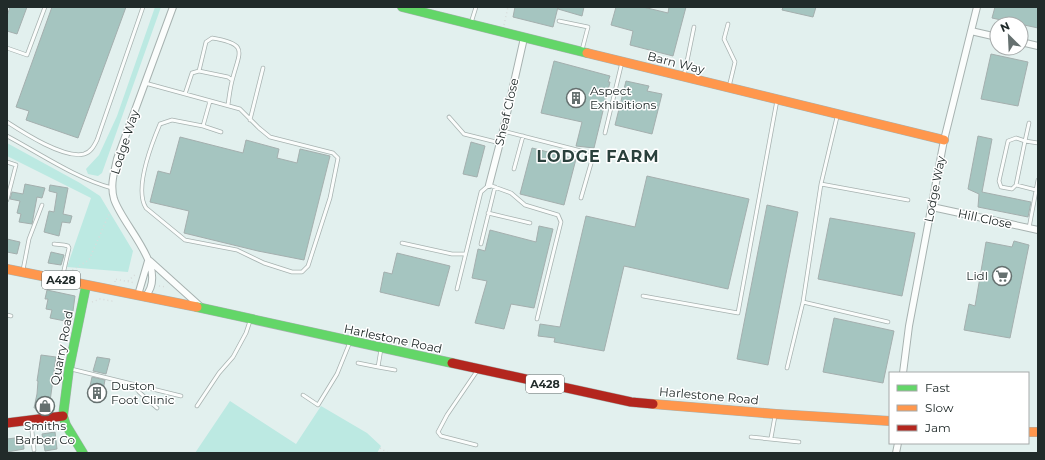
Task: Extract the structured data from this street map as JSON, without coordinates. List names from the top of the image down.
{
  "streets": {
    "main road": [
      "Barn Way",
      "A428",
      "Harlestone Road",
      "Quarry Road"
    ],
    "street": ["Sheaf Close", "Lodge Way", "Hill Close"]
  },
  "crossings": [
    ["Barn Way", "Sheaf Close"],
    ["Barn Way", "Lodge Way"],
    ["Lodge Way", "Hill Close"],
    ["Harlestone Road", "Quarry Road"]
  ],
  "districts": ["LODGE FARM"],
  "places": {
    "building": ["Aspect Exhibitions", "Duston Foot Clinic"],
    "supermarket": ["Lidl"],
    "shop": ["Smiths Barber Co"]
  },
  "legend": ["Fast", "Slow", "Jam"],
  "north": "top left"
}
